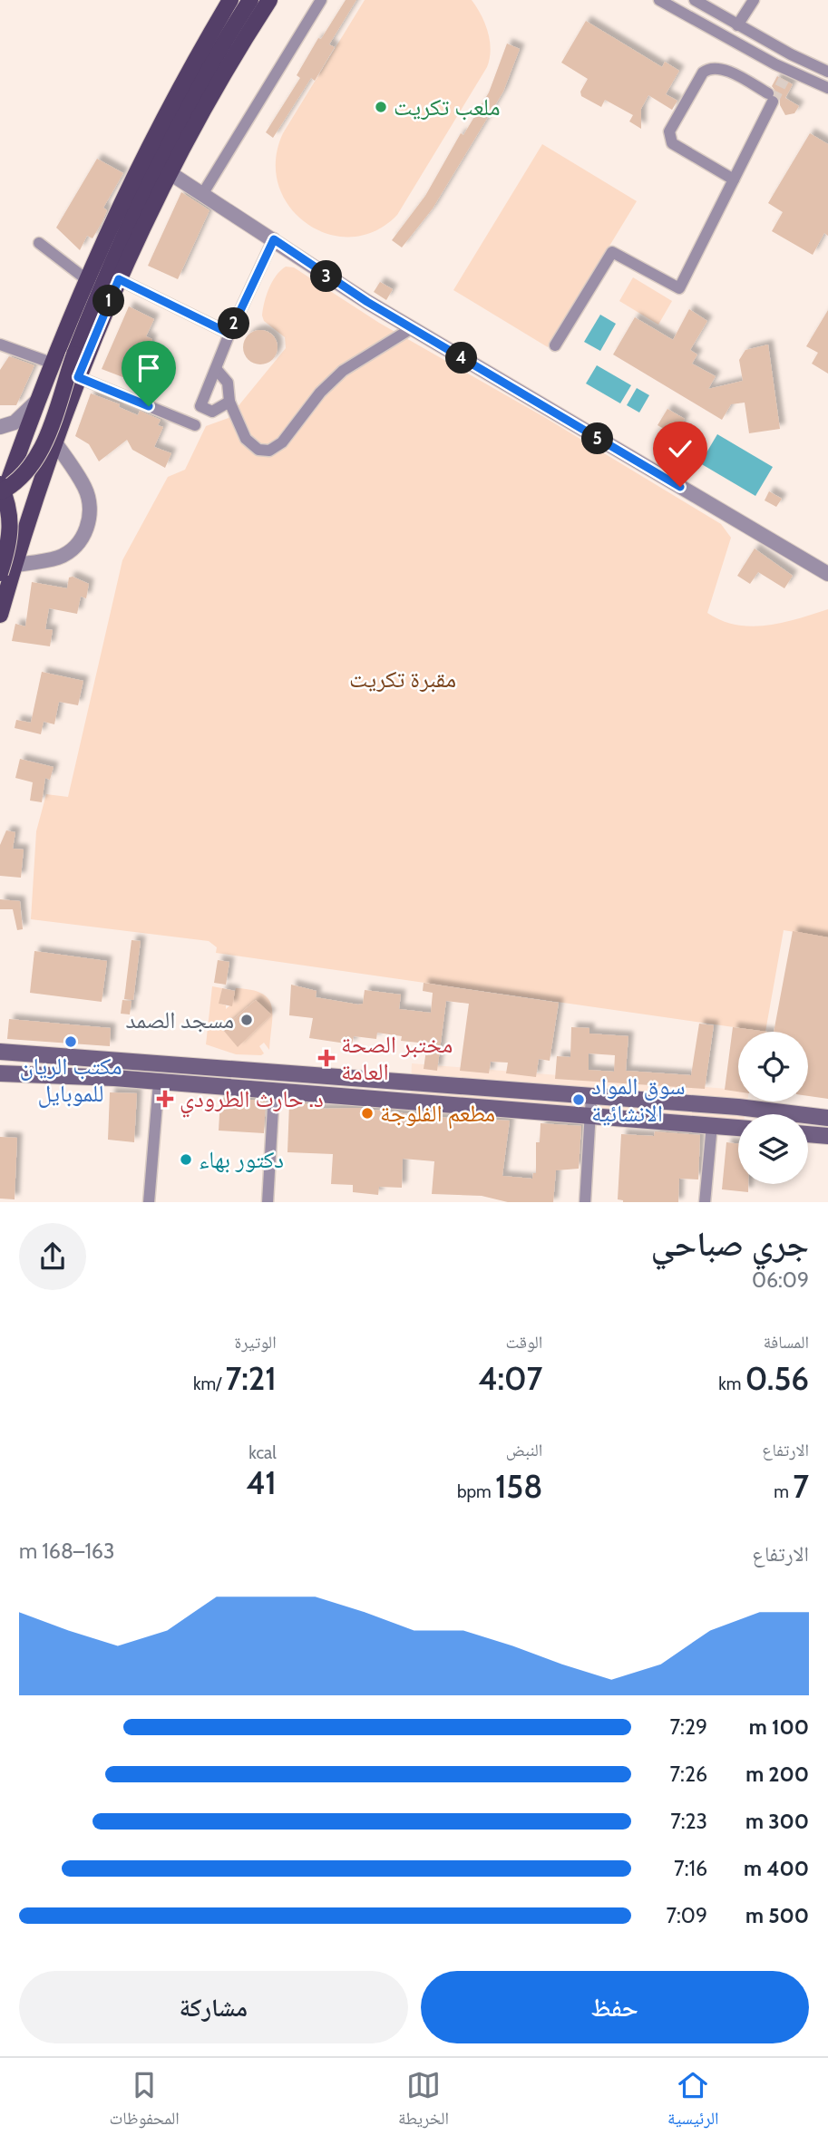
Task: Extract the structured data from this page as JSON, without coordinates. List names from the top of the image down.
{
  "parks": ["مقبرة تكريت"],
  "places": {
    "other": [
      "ملعب تكريت",
      "مسجد الصمد",
      "مكتب الريان للموبايل",
      "سوق المواد الانشائية",
      "مطعم الفلوجة",
      "دكتور بهاء"
    ],
    "health": ["مختبر الصحة العامة", "د. حارث الطرودي"]
  },
  "page": {
    "pins": [
      "3",
      "1",
      "2",
      "4",
      "5"
    ],
    "heading": ["جري صباحي", "06:09"],
    "stats": [
      ["المسافة", "0.56 km"],
      ["الوقت", "4:07"],
      ["الوتيرة", "7:21 /km"],
      ["الارتفاع", "7 m"],
      ["النبض", "158 bpm"],
      ["kcal", "41"]
    ],
    "chart": ["الارتفاع", "163–168 m"],
    "list": [
      {
        "name": "100 m",
        "note": "7:29"
      },
      {
        "name": "200 m",
        "note": "7:26"
      },
      {
        "name": "300 m",
        "note": "7:23"
      },
      {
        "name": "400 m",
        "note": "7:16"
      },
      {
        "name": "500 m",
        "note": "7:09"
      }
    ],
    "buttons": ["حفظ", "مشاركة"],
    "tabs": ["الرئيسية", "الخريطة", "المحفوظات"]
  }
}
